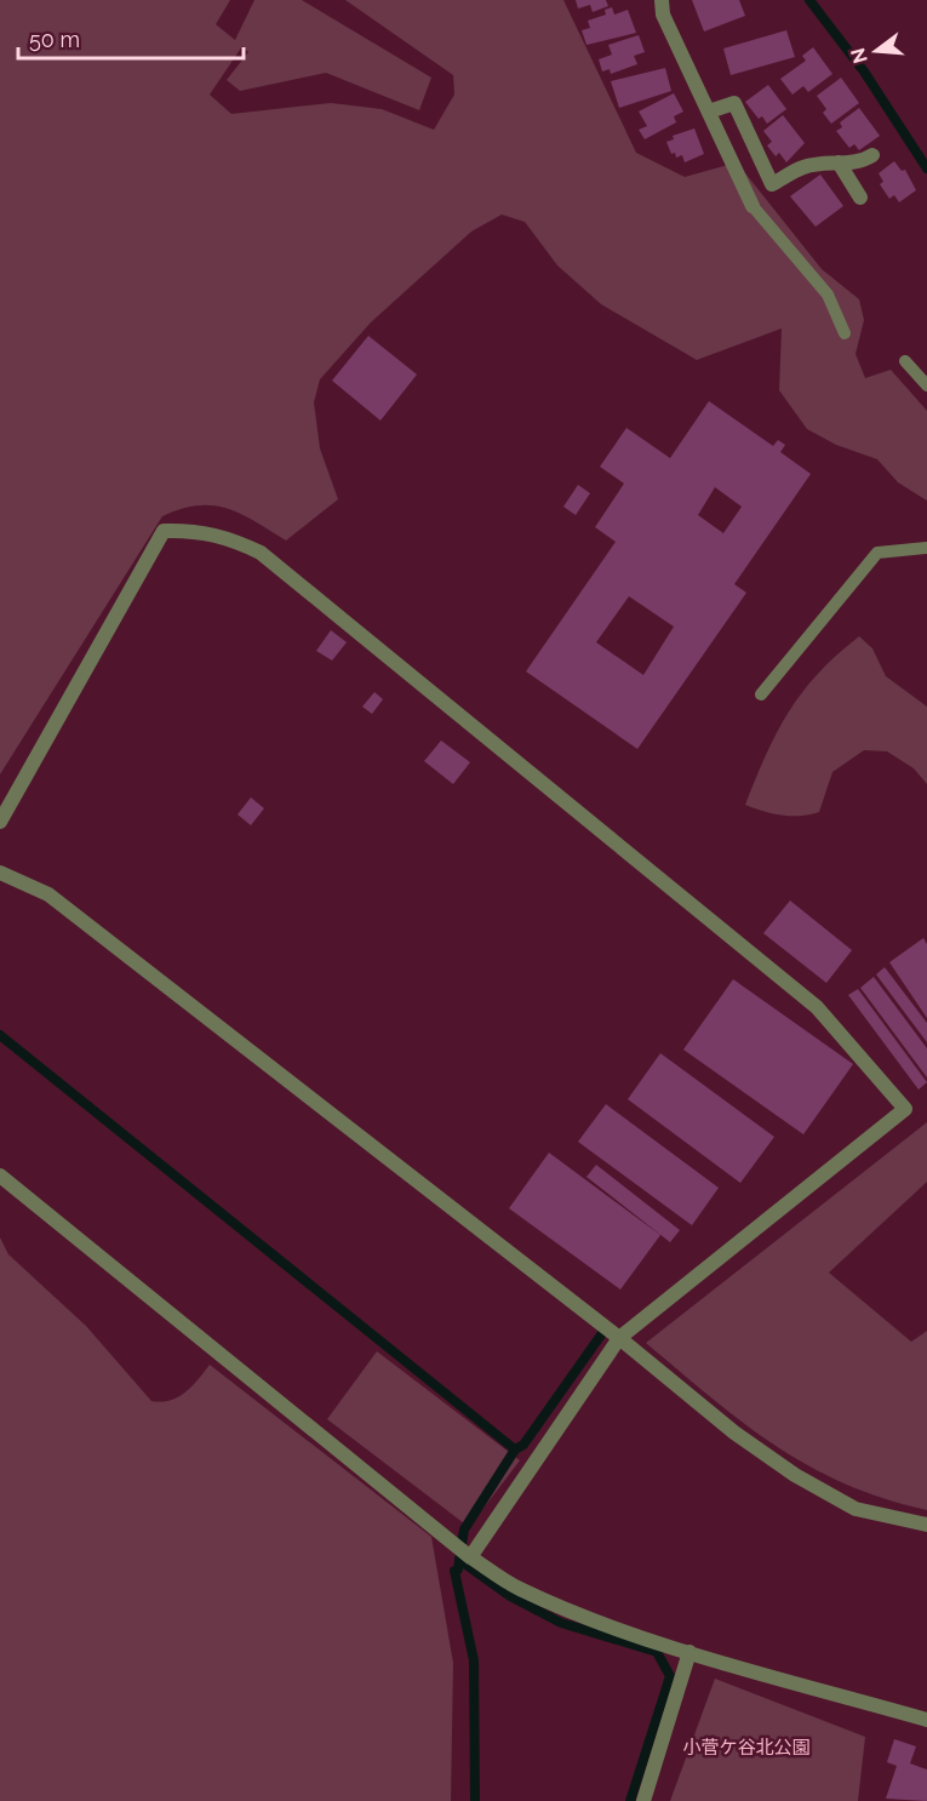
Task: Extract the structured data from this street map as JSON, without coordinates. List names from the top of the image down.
{
  "parks": ["小菅ケ谷北公園"],
  "scale_bar": "50 m",
  "north": "left"
}
